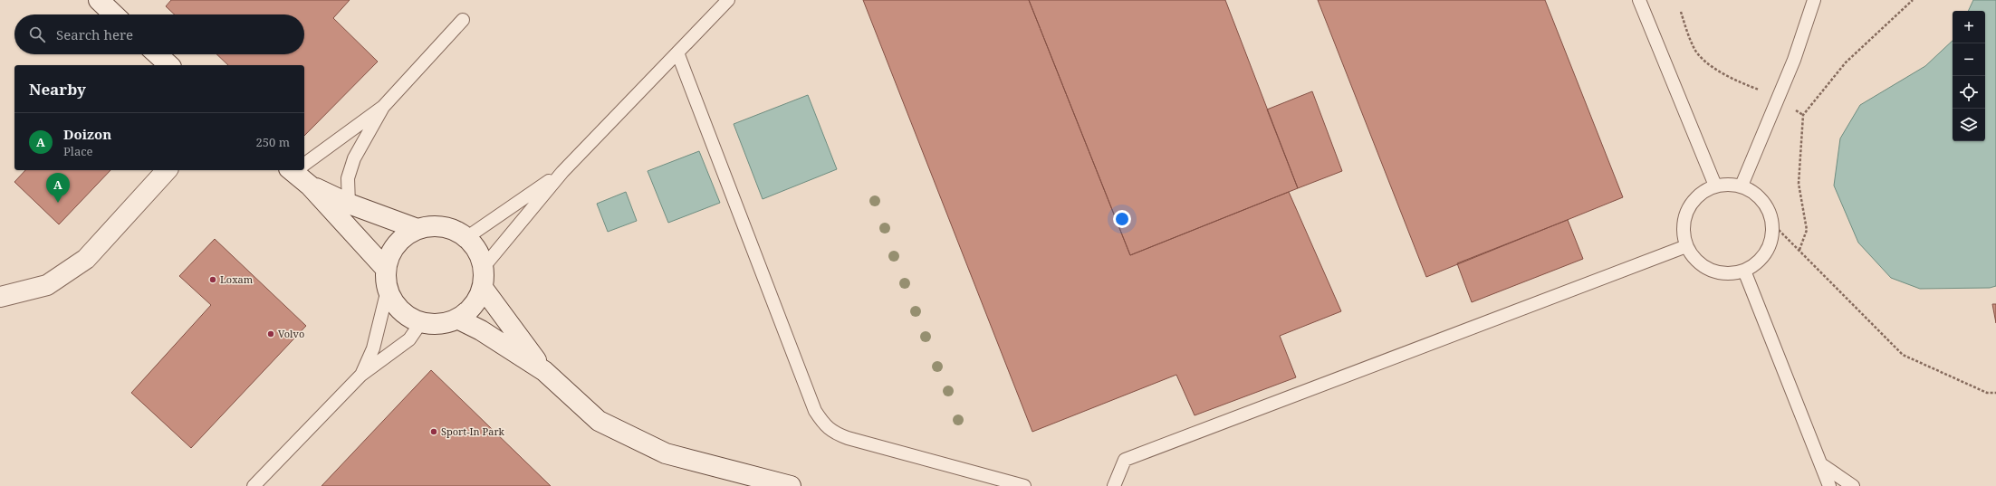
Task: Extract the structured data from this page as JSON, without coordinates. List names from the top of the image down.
{
  "places": ["Loxam", "Volvo", "Sport-In Park"],
  "page": {
    "map_buttons": ["+", "−"],
    "search": "Search here",
    "heading": "Nearby",
    "list": [
      {
        "mark": "A",
        "name": "Doizon",
        "note": "Place",
        "value": "250 m"
      }
    ],
    "pins": "A"
  }
}
